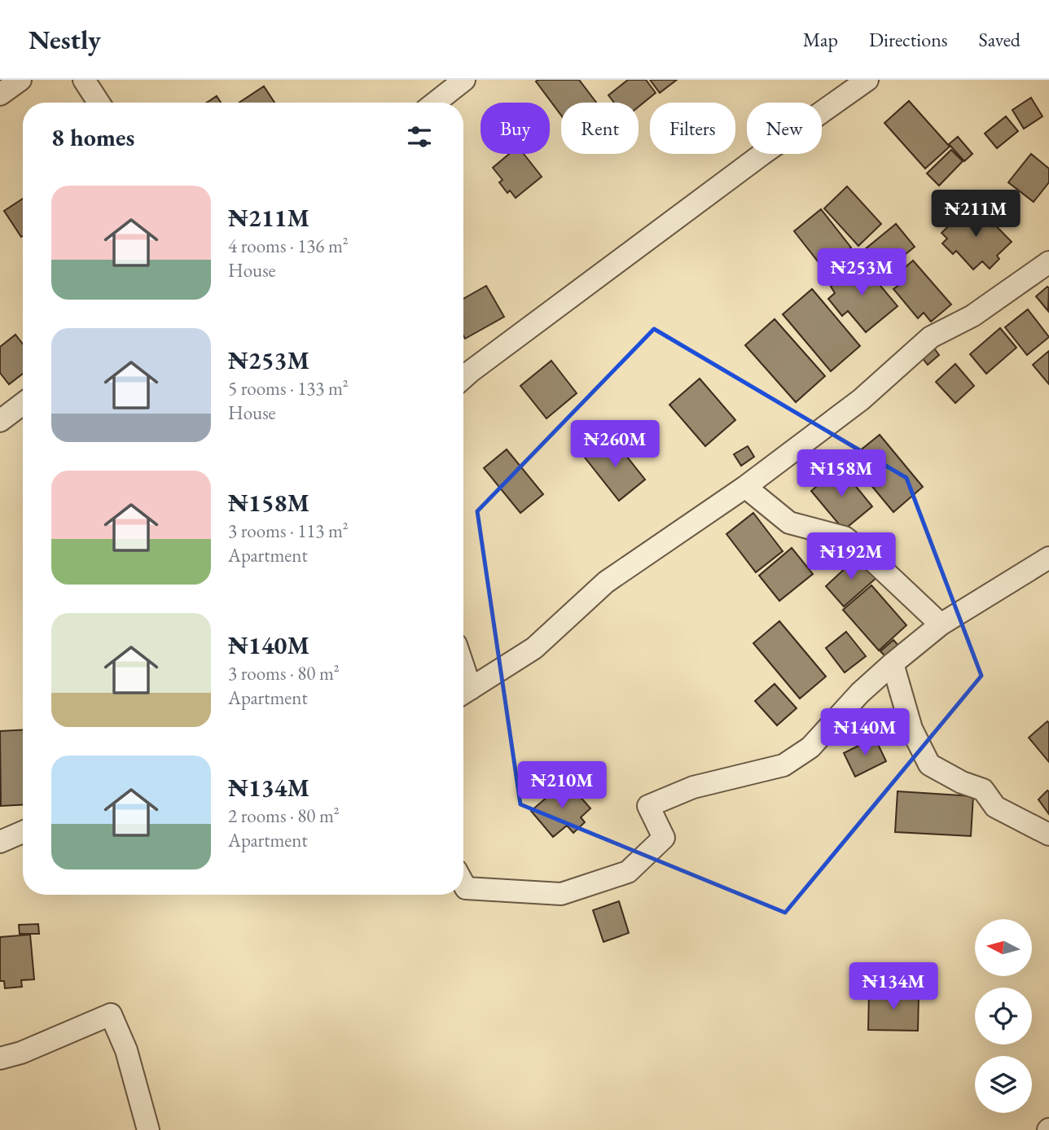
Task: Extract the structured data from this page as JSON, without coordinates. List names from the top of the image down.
{
  "north": "left",
  "page": {
    "header": "Nestly",
    "nav": ["Map", "Directions", "Saved"],
    "chip": [
      "Buy",
      "Rent",
      "Filters",
      "New"
    ],
    "heading": "8 homes",
    "list": [
      {
        "name": "₦211M",
        "note": "4 rooms · 136 m² · House"
      },
      {
        "name": "₦253M",
        "note": "5 rooms · 133 m² · House"
      },
      {
        "name": "₦158M",
        "note": "3 rooms · 113 m² · Apartment"
      },
      {
        "name": "₦140M",
        "note": "3 rooms · 80 m² · Apartment"
      },
      {
        "name": "₦134M",
        "note": "2 rooms · 80 m² · Apartment"
      }
    ],
    "price": [
      "₦211M",
      "₦253M",
      "₦260M",
      "₦158M",
      "₦192M",
      "₦140M",
      "₦210M",
      "₦134M"
    ]
  }
}
